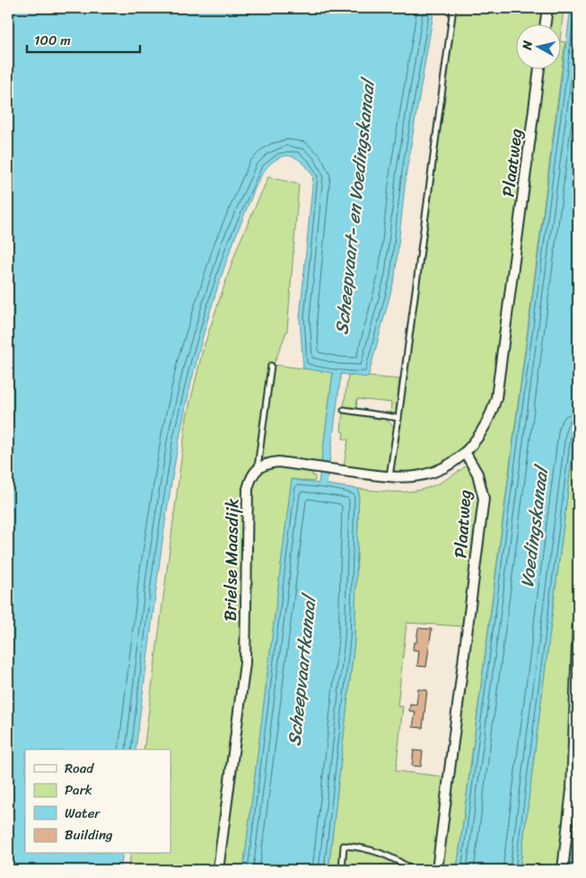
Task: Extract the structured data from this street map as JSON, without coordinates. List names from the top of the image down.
{
  "streets": {
    "street": ["Plaatweg", "Brielse Maasdijk"]
  },
  "water": ["Scheepvaart- en Voedingskanaal", "Voedingskanaal", "Scheepvaartkanaal"],
  "legend": [
    "Road",
    "Park",
    "Water",
    "Building"
  ],
  "scale_bar": "100 m",
  "north": "left"
}
